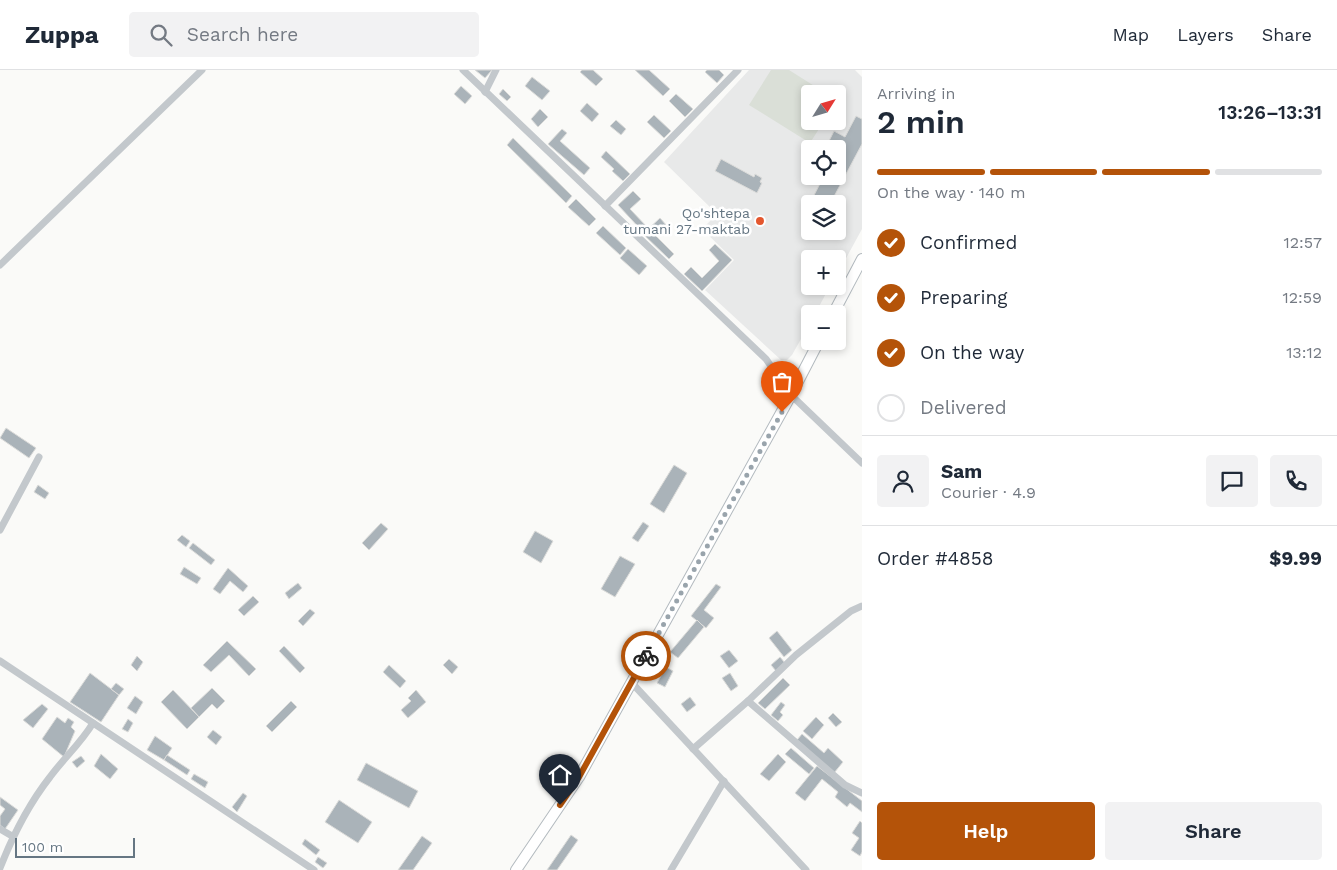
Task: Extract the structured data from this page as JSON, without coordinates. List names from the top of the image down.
{
  "places": ["Qo'shtepa tumani 27-maktab"],
  "scale_bar": "100 m",
  "north": "top right",
  "page": {
    "header": "Zuppa",
    "search": "Search here",
    "nav": ["Map", "Layers", "Share"],
    "heading": ["2 min", "Arriving in", "13:26–13:31"],
    "panel": [
      "Sam",
      "Courier · 4.9",
      "Order #4858",
      "$9.99"
    ],
    "map_buttons": ["+", "−"],
    "bar": "On the way · 140 m",
    "list": [
      ["Confirmed", "12:57"],
      ["Preparing", "12:59"],
      ["On the way", "13:12"],
      "Delivered"
    ],
    "buttons": ["Help", "Share"],
    "scale": "100 m"
  }
}
